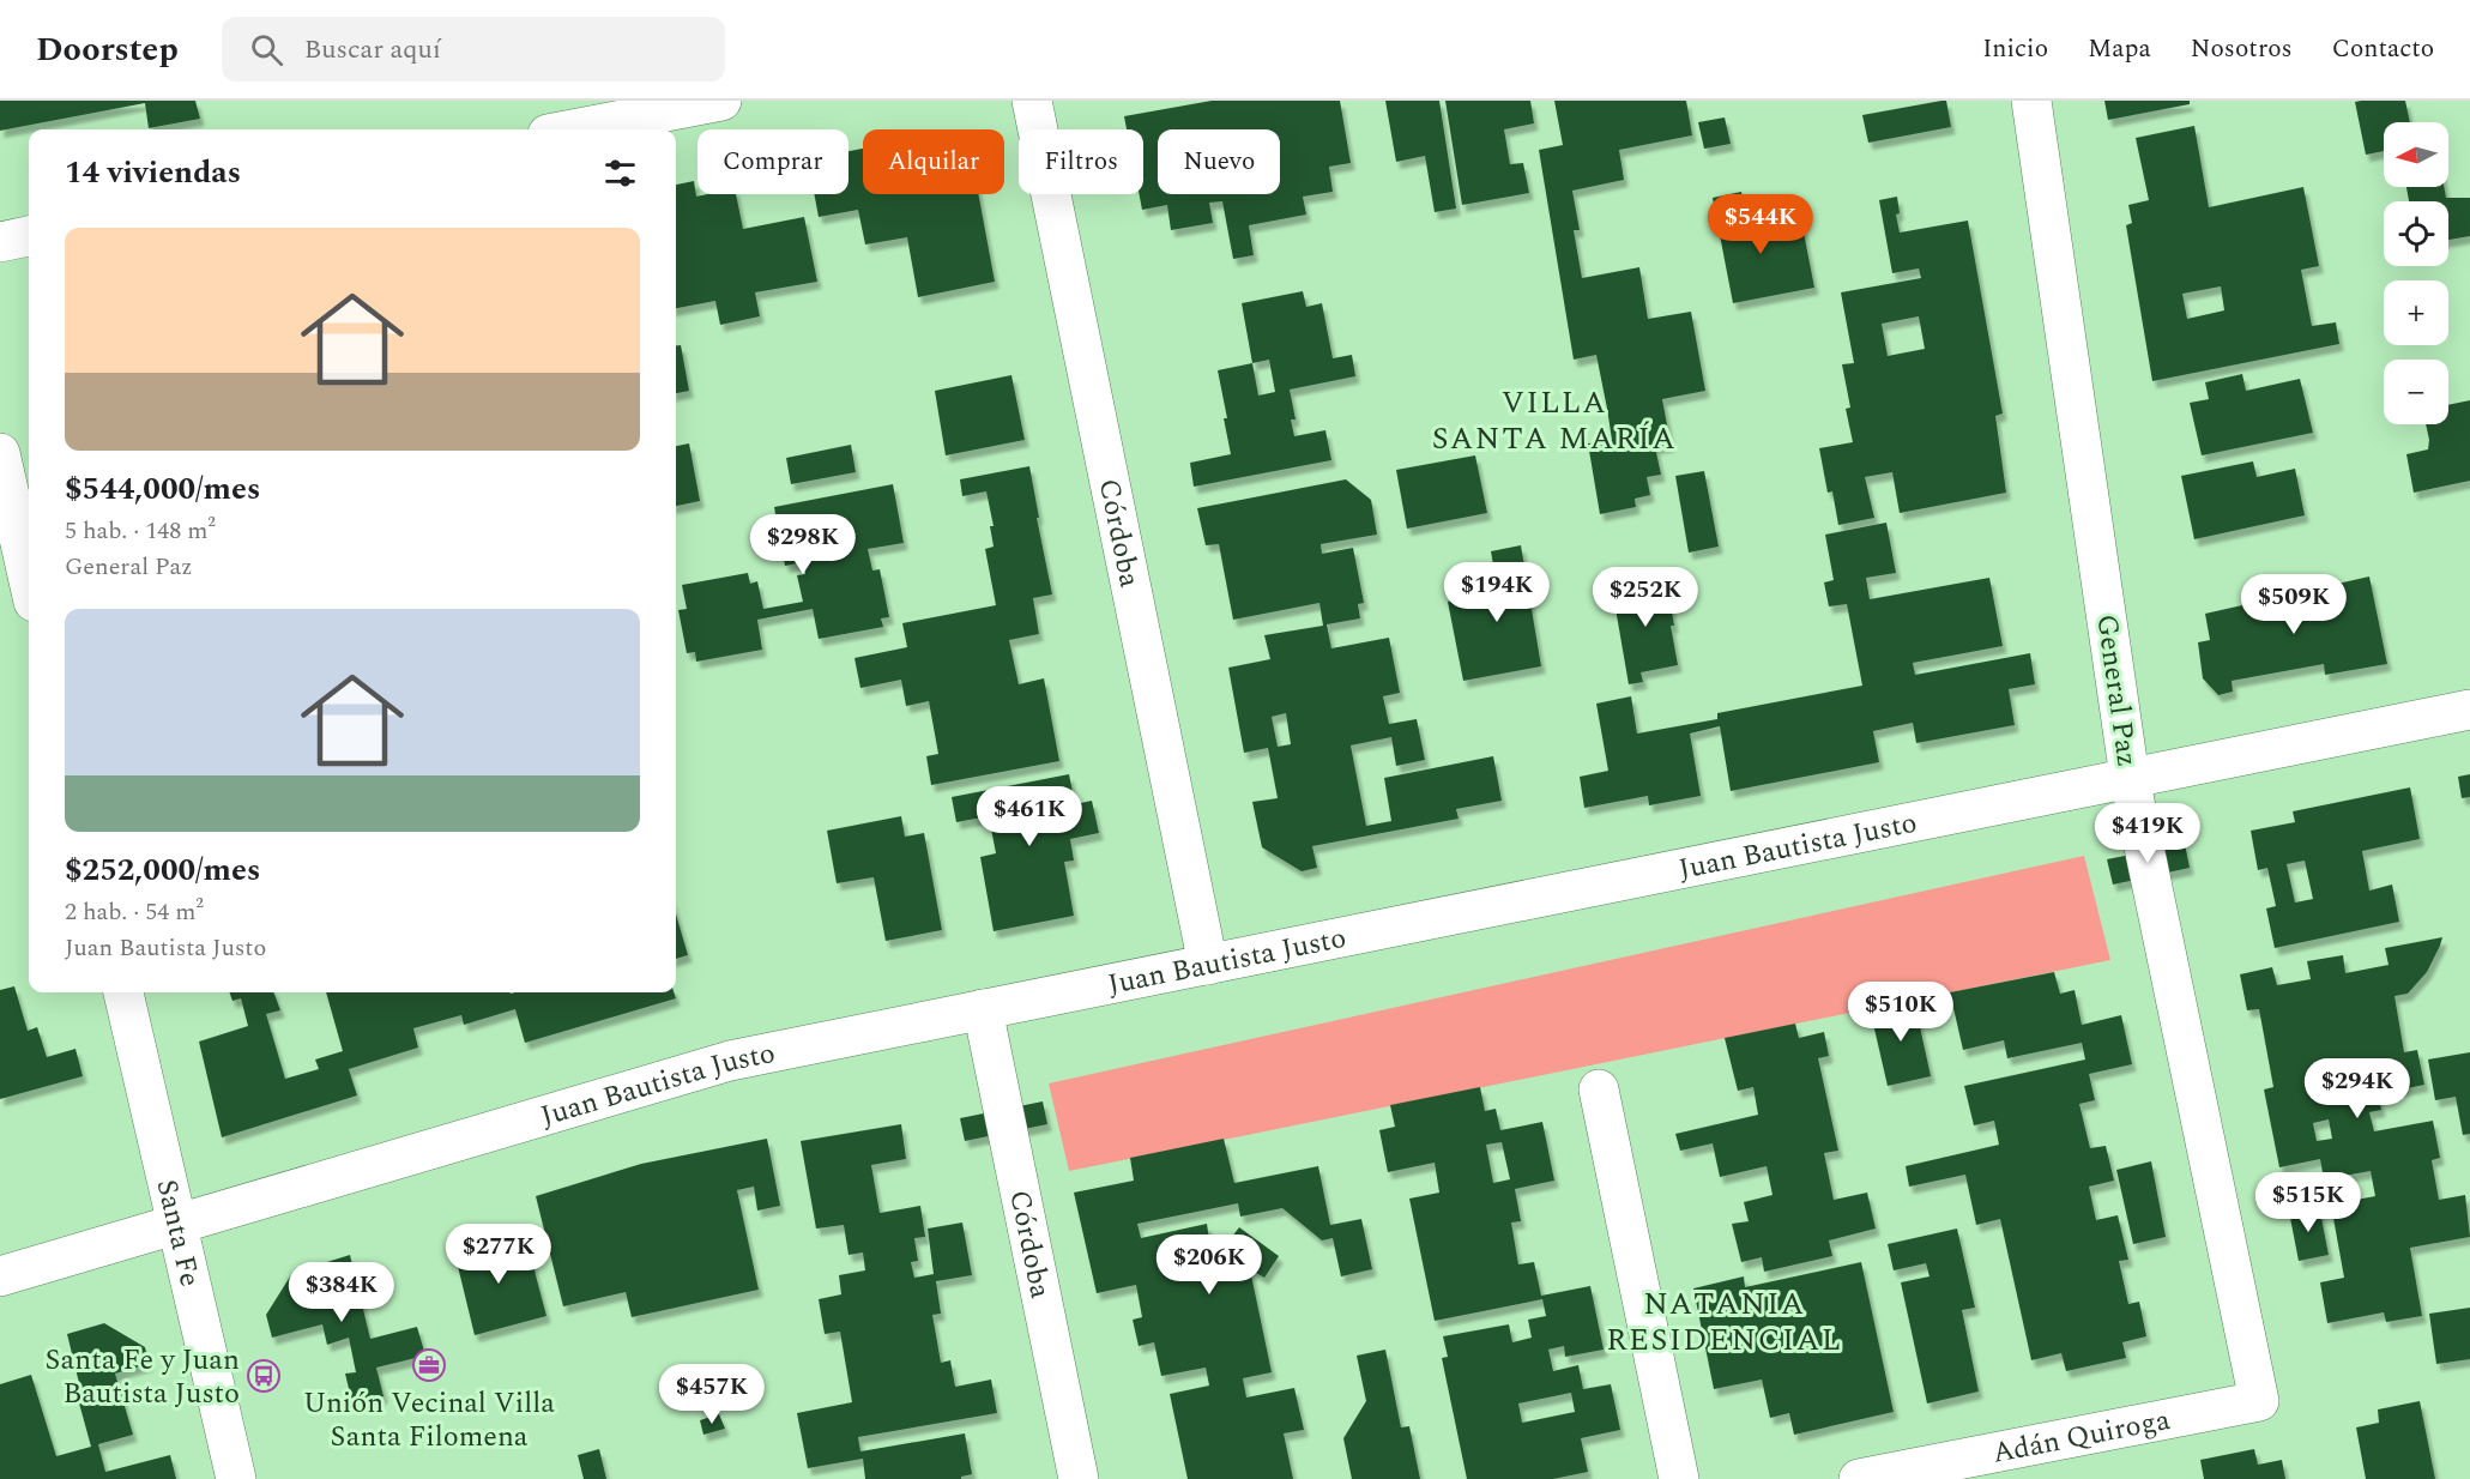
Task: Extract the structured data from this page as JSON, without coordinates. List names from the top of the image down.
{
  "streets": {
    "street": [
      "Córdoba",
      "General Paz",
      "Juan Bautista Justo",
      "Santa Fe",
      "Adán Quiroga"
    ]
  },
  "crossings": [
    ["Córdoba", "Juan Bautista Justo"],
    ["General Paz", "Juan Bautista Justo"],
    ["General Paz", "Adán Quiroga"],
    ["Juan Bautista Justo", "Santa Fe"]
  ],
  "districts": ["VILLA SANTA MARÍA", "NATANIA RESIDENCIAL"],
  "places": {
    "office": ["Unión Vecinal Villa Santa Filomena"],
    "bus stop": ["Santa Fe y Juan Bautista Justo"]
  },
  "north": "left",
  "page": {
    "header": "Doorstep",
    "search": "Buscar aquí",
    "nav": [
      "Inicio",
      "Mapa",
      "Nosotros",
      "Contacto"
    ],
    "map_buttons": ["+", "−"],
    "chip": [
      "Comprar",
      "Alquilar",
      "Filtros",
      "Nuevo"
    ],
    "heading": "14 viviendas",
    "price": [
      "$544K",
      "$298K",
      "$194K",
      "$252K",
      "$509K",
      "$461K",
      "$419K",
      "$510K",
      "$294K",
      "$515K",
      "$277K",
      "$206K",
      "$384K",
      "$457K"
    ],
    "list": [
      {
        "name": "$544,000/mes",
        "note": "5 hab. · 148 m² · General Paz"
      },
      {
        "name": "$252,000/mes",
        "note": "2 hab. · 54 m² · Juan Bautista Justo"
      }
    ]
  }
}
